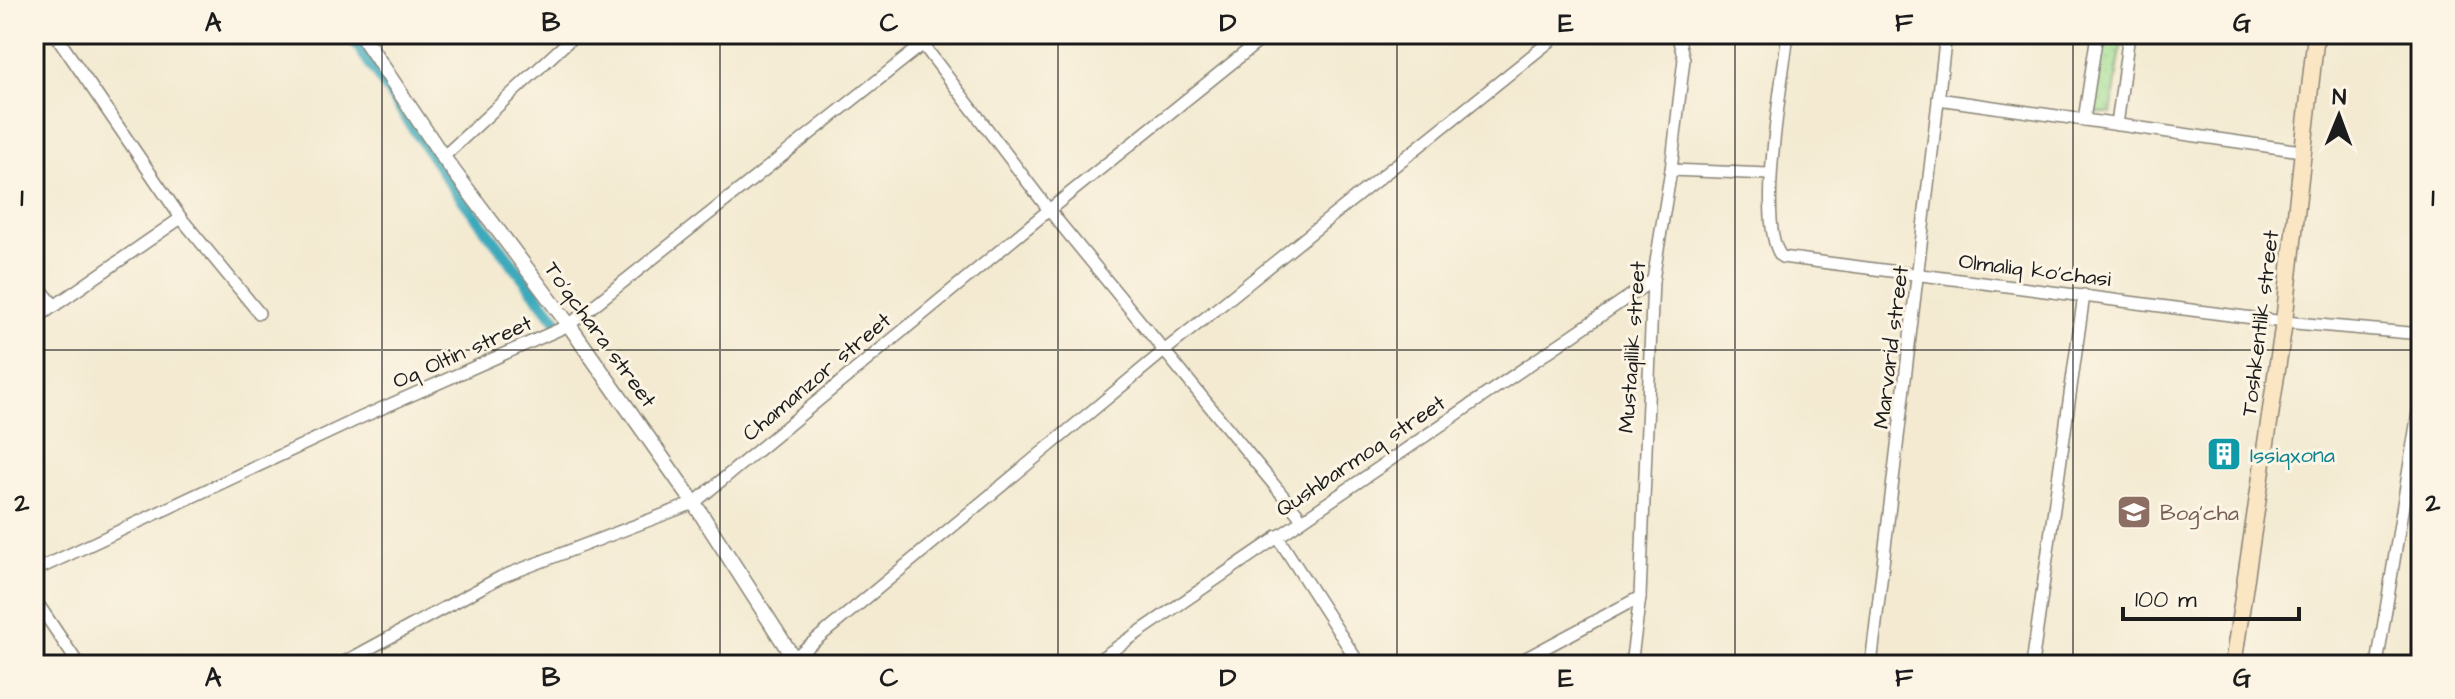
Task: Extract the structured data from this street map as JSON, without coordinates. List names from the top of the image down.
{
  "streets": {
    "main road": ["Toshkentlik street"],
    "street": [
      "Olmaliq ko'chasi",
      "To'qchara street",
      "Mustaqillik street",
      "Marvarid street",
      "Oq Oltin street",
      "Chamanzor street",
      "Qushbarmoq street"
    ]
  },
  "crossings": [
    ["Olmaliq ko'chasi", "Toshkentlik street"],
    ["Olmaliq ko'chasi", "Marvarid street"],
    ["To'qchara street", "Oq Oltin street"],
    ["To'qchara street", "Chamanzor street"],
    ["Mustaqillik street", "Qushbarmoq street"]
  ],
  "places": {
    "building": ["Issiqxona"],
    "school or university": ["Bog'cha"]
  },
  "scale_bar": "100 m",
  "north": "top",
  "grid": {
    "columns": [
      "A",
      "B",
      "C",
      "D",
      "E",
      "F",
      "G"
    ],
    "rows": ["1", "2"]
  }
}
